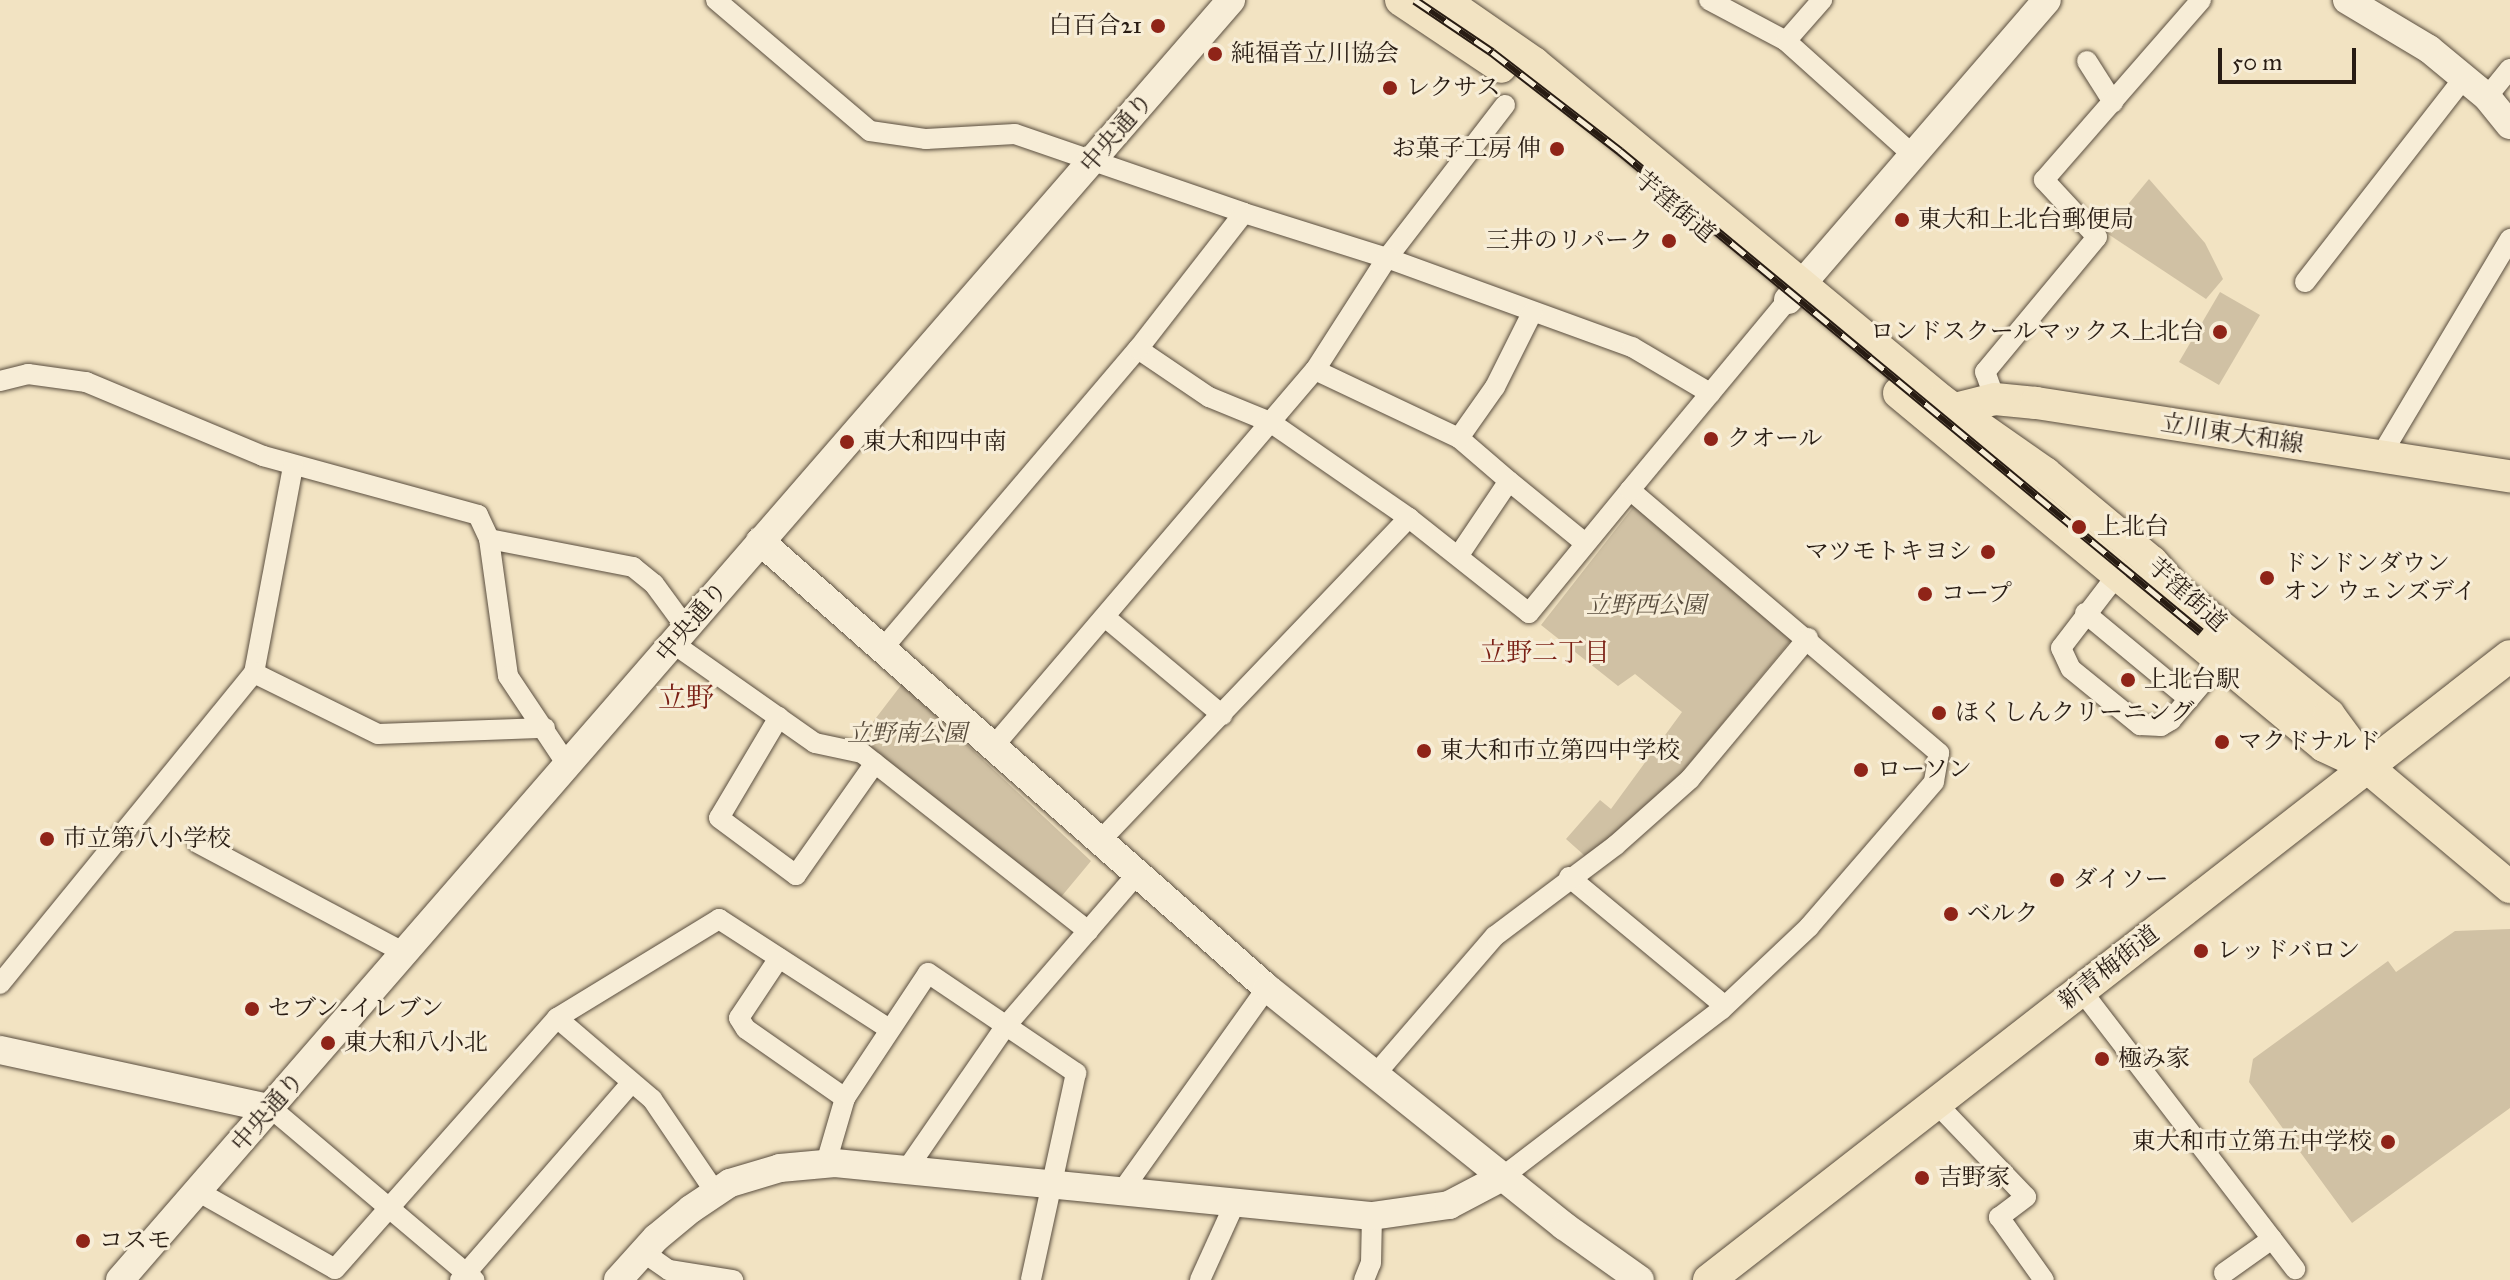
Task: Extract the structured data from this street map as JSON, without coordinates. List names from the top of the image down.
{
  "streets": {
    "main road": ["芋窪街道", "立川東大和線", "新青梅街道"],
    "street": ["中央通り"]
  },
  "crossings": [
    ["芋窪街道", "立川東大和線"],
    ["芋窪街道", "新青梅街道"]
  ],
  "districts": ["立野二丁目", "立野"],
  "parks": ["立野西公園", "立野南公園"],
  "places": [
    "白百合21",
    "純福音立川協会",
    "レクサス",
    "お菓子工房 伸",
    "東大和上北台郵便局",
    "三井のリパーク",
    "ロンドスクールマックス上北台",
    "クオール",
    "東大和四中南",
    "上北台",
    "マツモトキヨシ",
    "ドンドンダウン オン ウェンズデイ",
    "コープ",
    "上北台駅",
    "ほくしんクリーニング",
    "マクドナルド",
    "東大和市立第四中学校",
    "ローソン",
    "市立第八小学校",
    "ダイソー",
    "ベルク",
    "レッドバロン",
    "セブン-イレブン",
    "東大和八小北",
    "極み家",
    "東大和市立第五中学校",
    "吉野家",
    "コスモ"
  ],
  "scale_bar": "50 m"
}
